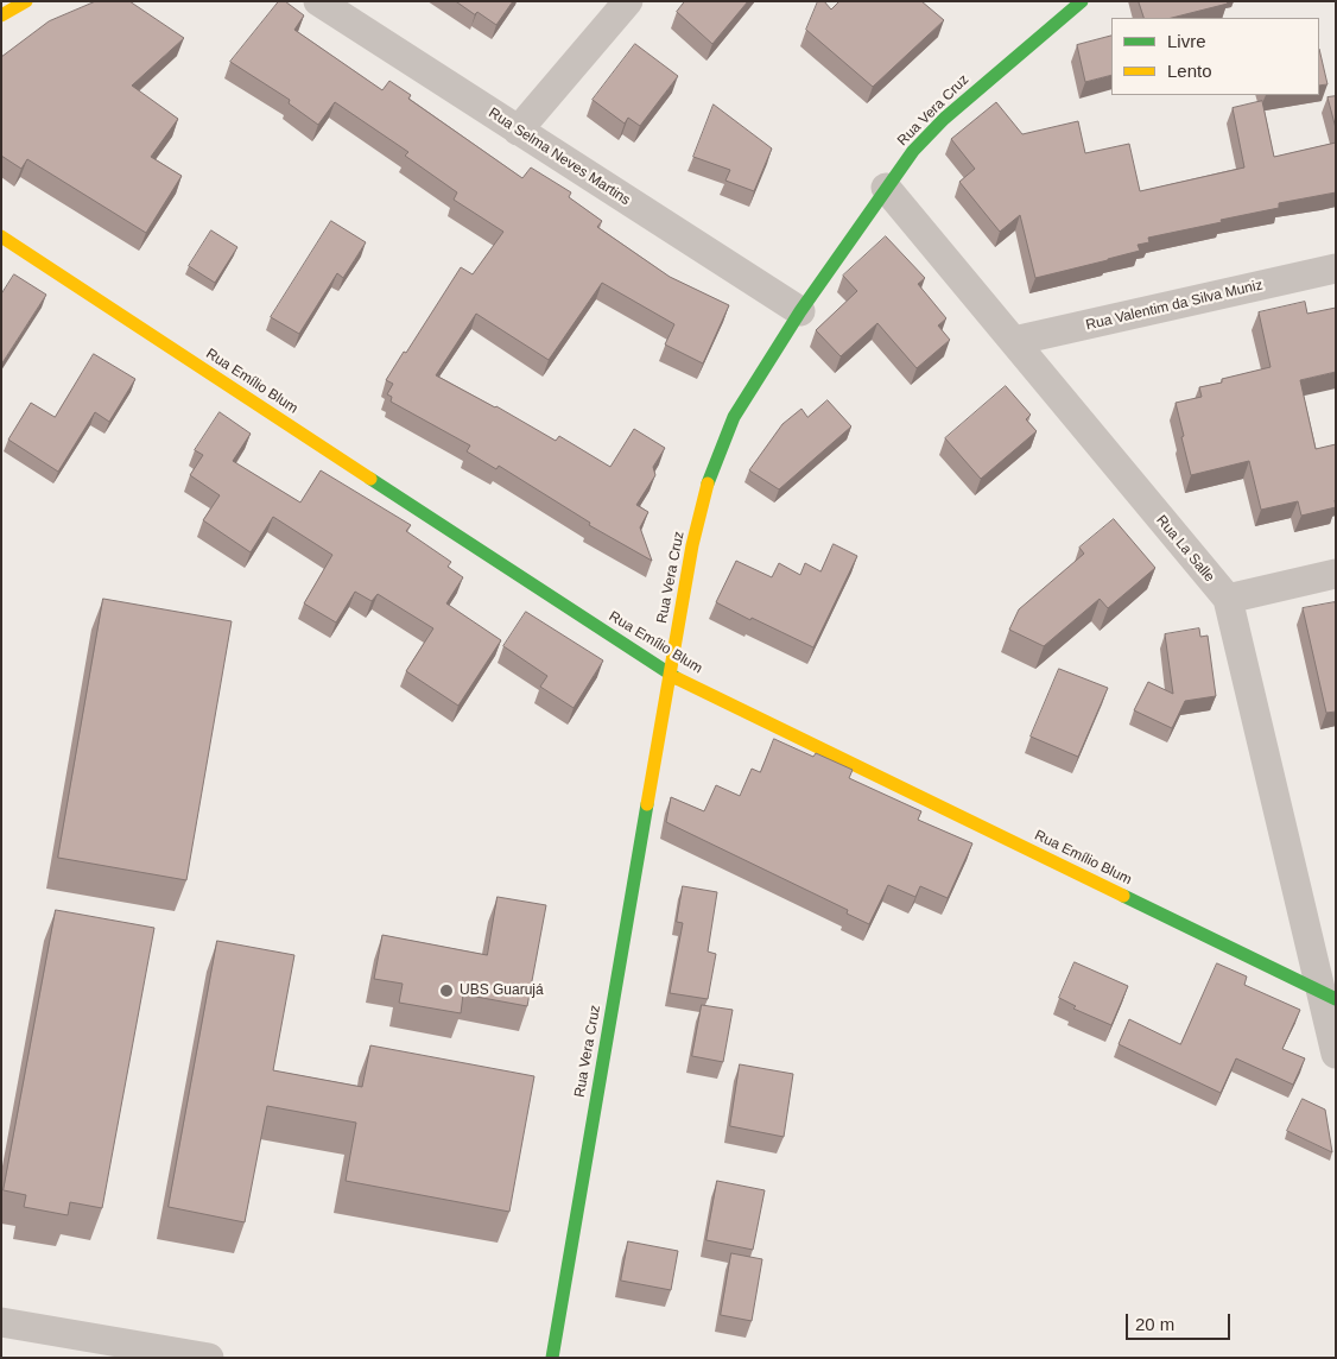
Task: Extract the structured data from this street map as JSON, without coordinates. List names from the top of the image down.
{
  "streets": {
    "main road": ["Rua Vera Cruz", "Rua Emílio Blum"],
    "street": ["Rua Selma Neves Martins", "Rua Valentim da Silva Muniz", "Rua La Salle"]
  },
  "crossings": [
    ["Rua Vera Cruz", "Rua Selma Neves Martins"],
    ["Rua Vera Cruz", "Rua Emílio Blum"],
    ["Rua Vera Cruz", "Rua La Salle"],
    ["Rua Valentim da Silva Muniz", "Rua La Salle"],
    ["Rua Emílio Blum", "Rua La Salle"]
  ],
  "places": ["UBS Guarujá"],
  "legend": ["Livre", "Lento"],
  "scale_bar": "20 m"
}
